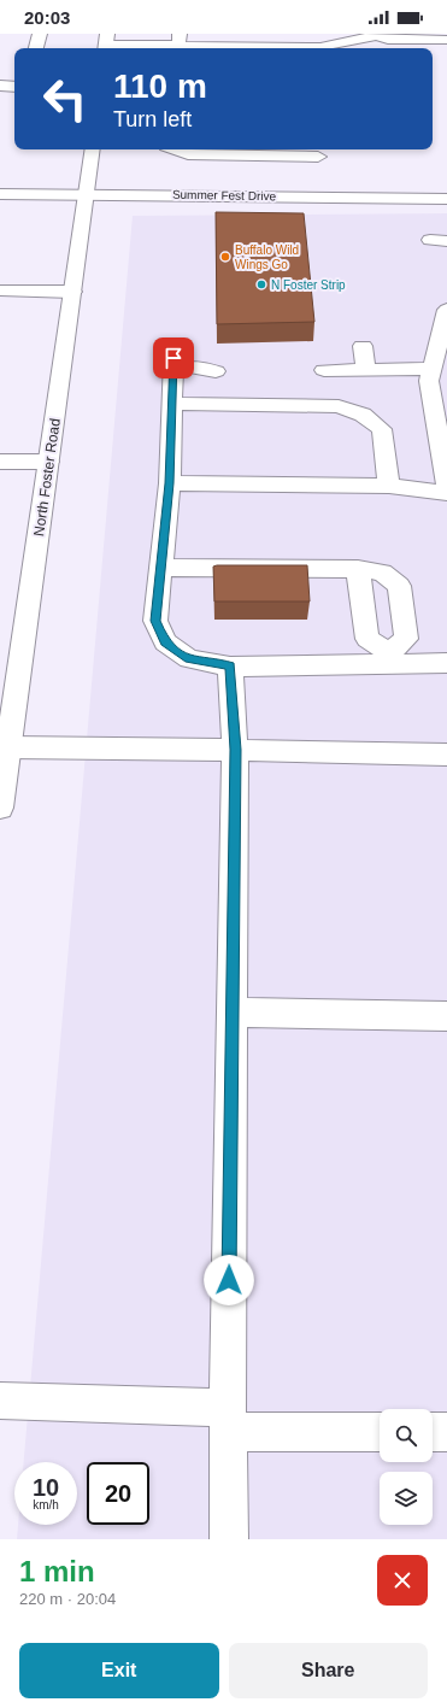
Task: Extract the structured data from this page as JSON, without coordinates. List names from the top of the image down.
{
  "streets": {
    "main road": ["Summer Fest Drive", "North Foster Road"]
  },
  "crossings": [
    ["Summer Fest Drive", "North Foster Road"]
  ],
  "places": ["Buffalo Wild Wings Go", "N Foster Strip"],
  "page": {
    "status": "20:03",
    "turn": ["110 m", "Turn left"],
    "speed": "10 km/h",
    "limit": "20",
    "heading": ["1 min", "220 m · 20:04"],
    "buttons": ["Exit", "Share"]
  }
}
